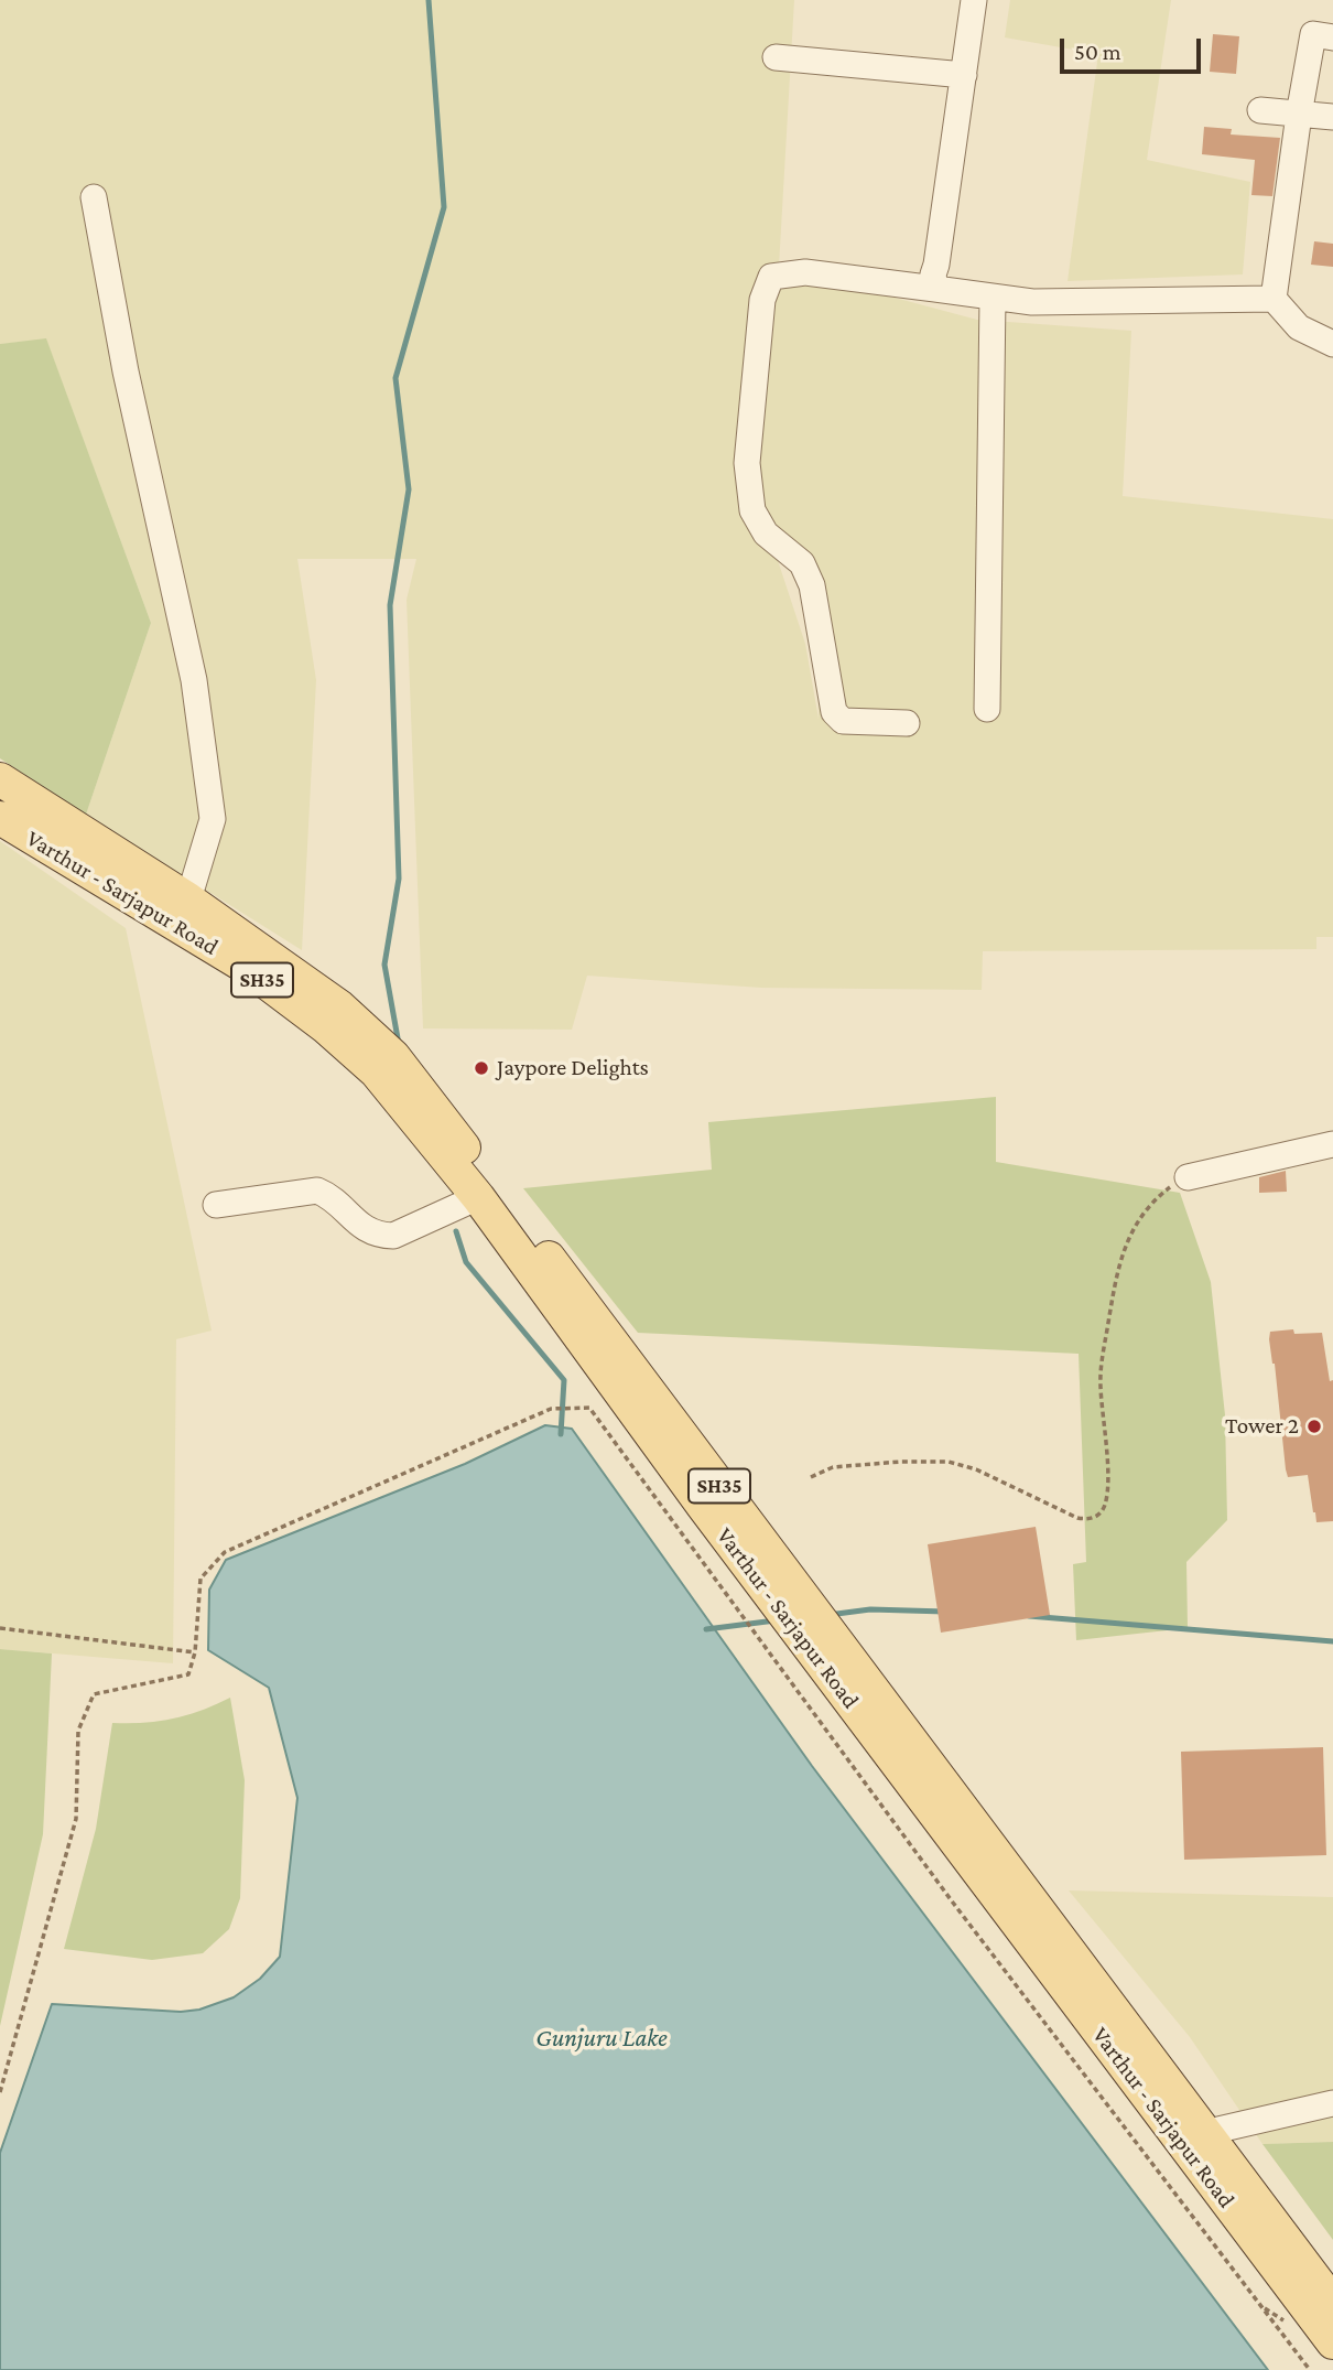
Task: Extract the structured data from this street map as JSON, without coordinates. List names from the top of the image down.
{
  "streets": {
    "main road": ["Varthur - Sarjapur Road", "SH35"]
  },
  "water": ["Gunjuru Lake"],
  "places": ["Jaypore Delights", "Tower 2"],
  "scale_bar": "50 m"
}
